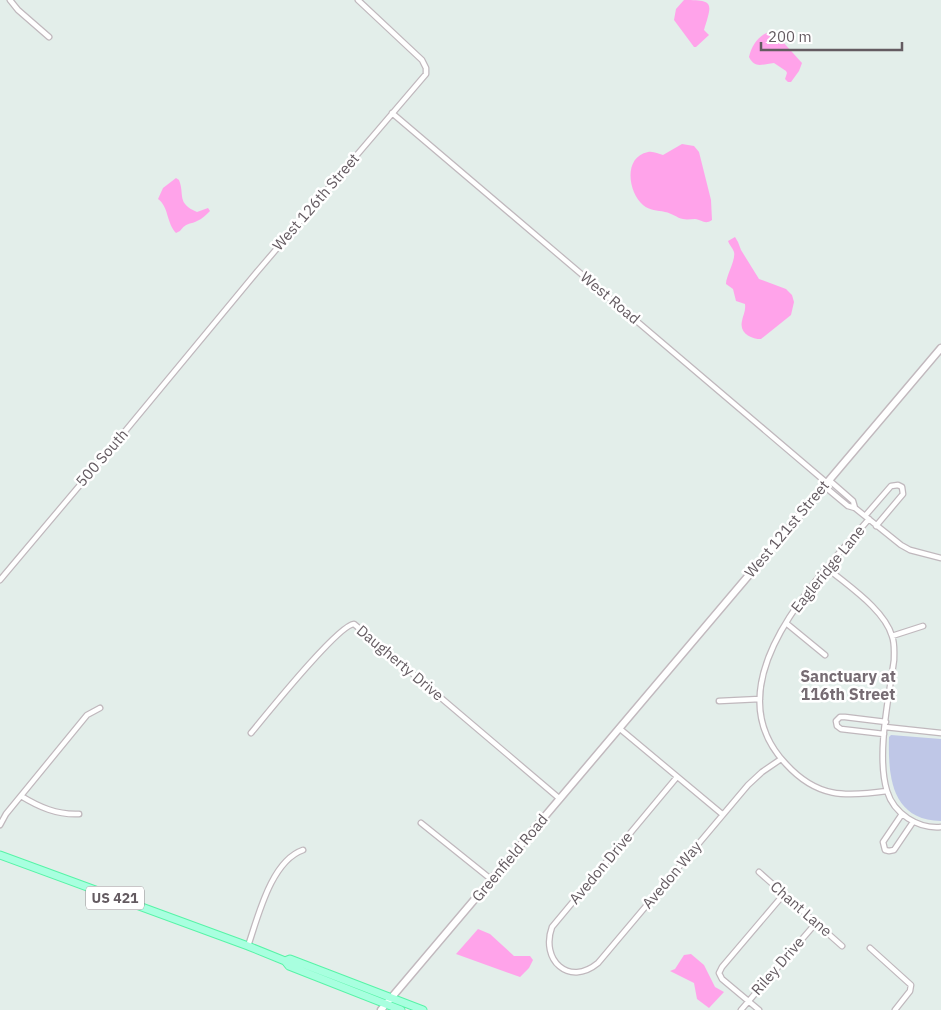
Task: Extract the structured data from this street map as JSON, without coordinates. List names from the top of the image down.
{
  "streets": {
    "main road": ["US 421"],
    "street": [
      "West 126th Street",
      "West Road",
      "500 South",
      "West 121st Street",
      "Eagleridge Lane",
      "Daugherty Drive",
      "Greenfield Road",
      "Avedon Drive",
      "Avedon Way",
      "Chant Lane",
      "Riley Drive"
    ]
  },
  "crossings": [
    ["West 126th Street", "West Road"],
    ["West 126th Street", "500 South"],
    ["West Road", "West 121st Street"],
    ["West Road", "Eagleridge Lane"],
    ["West 121st Street", "Greenfield Road"],
    ["Eagleridge Lane", "Avedon Way"],
    ["Daugherty Drive", "Greenfield Road"],
    ["Greenfield Road", "US 421"],
    ["Avedon Drive", "Avedon Way"],
    ["Chant Lane", "Riley Drive"]
  ],
  "districts": ["Sanctuary at 116th Street"],
  "scale_bar": "200 m"
}
